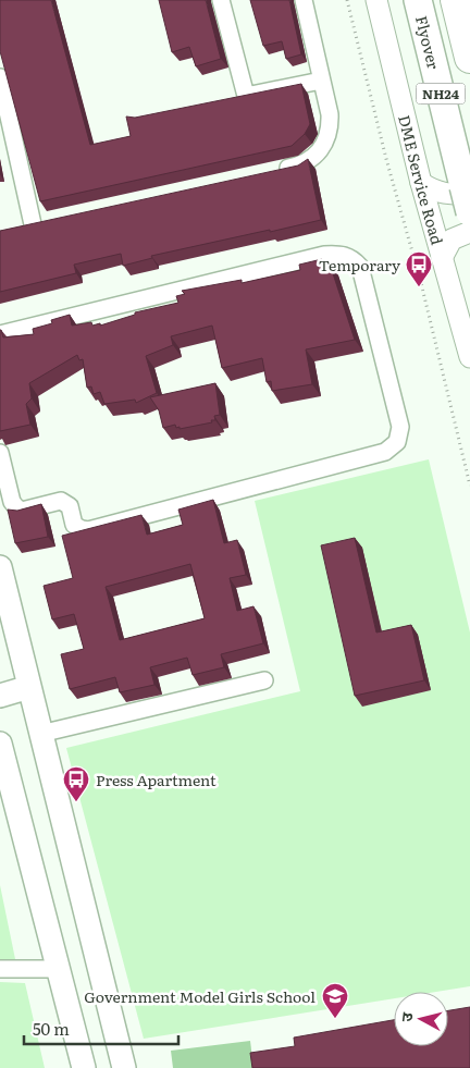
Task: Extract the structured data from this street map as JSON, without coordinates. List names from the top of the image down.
{
  "streets": {
    "highway": ["Flyover", "NH24"],
    "street": ["DME Service Road"]
  },
  "places": {
    "bus stop": ["Temporary", "Press Apartment"],
    "school or university": ["Government Model Girls School"]
  },
  "scale_bar": "50 m",
  "north": "left"
}
